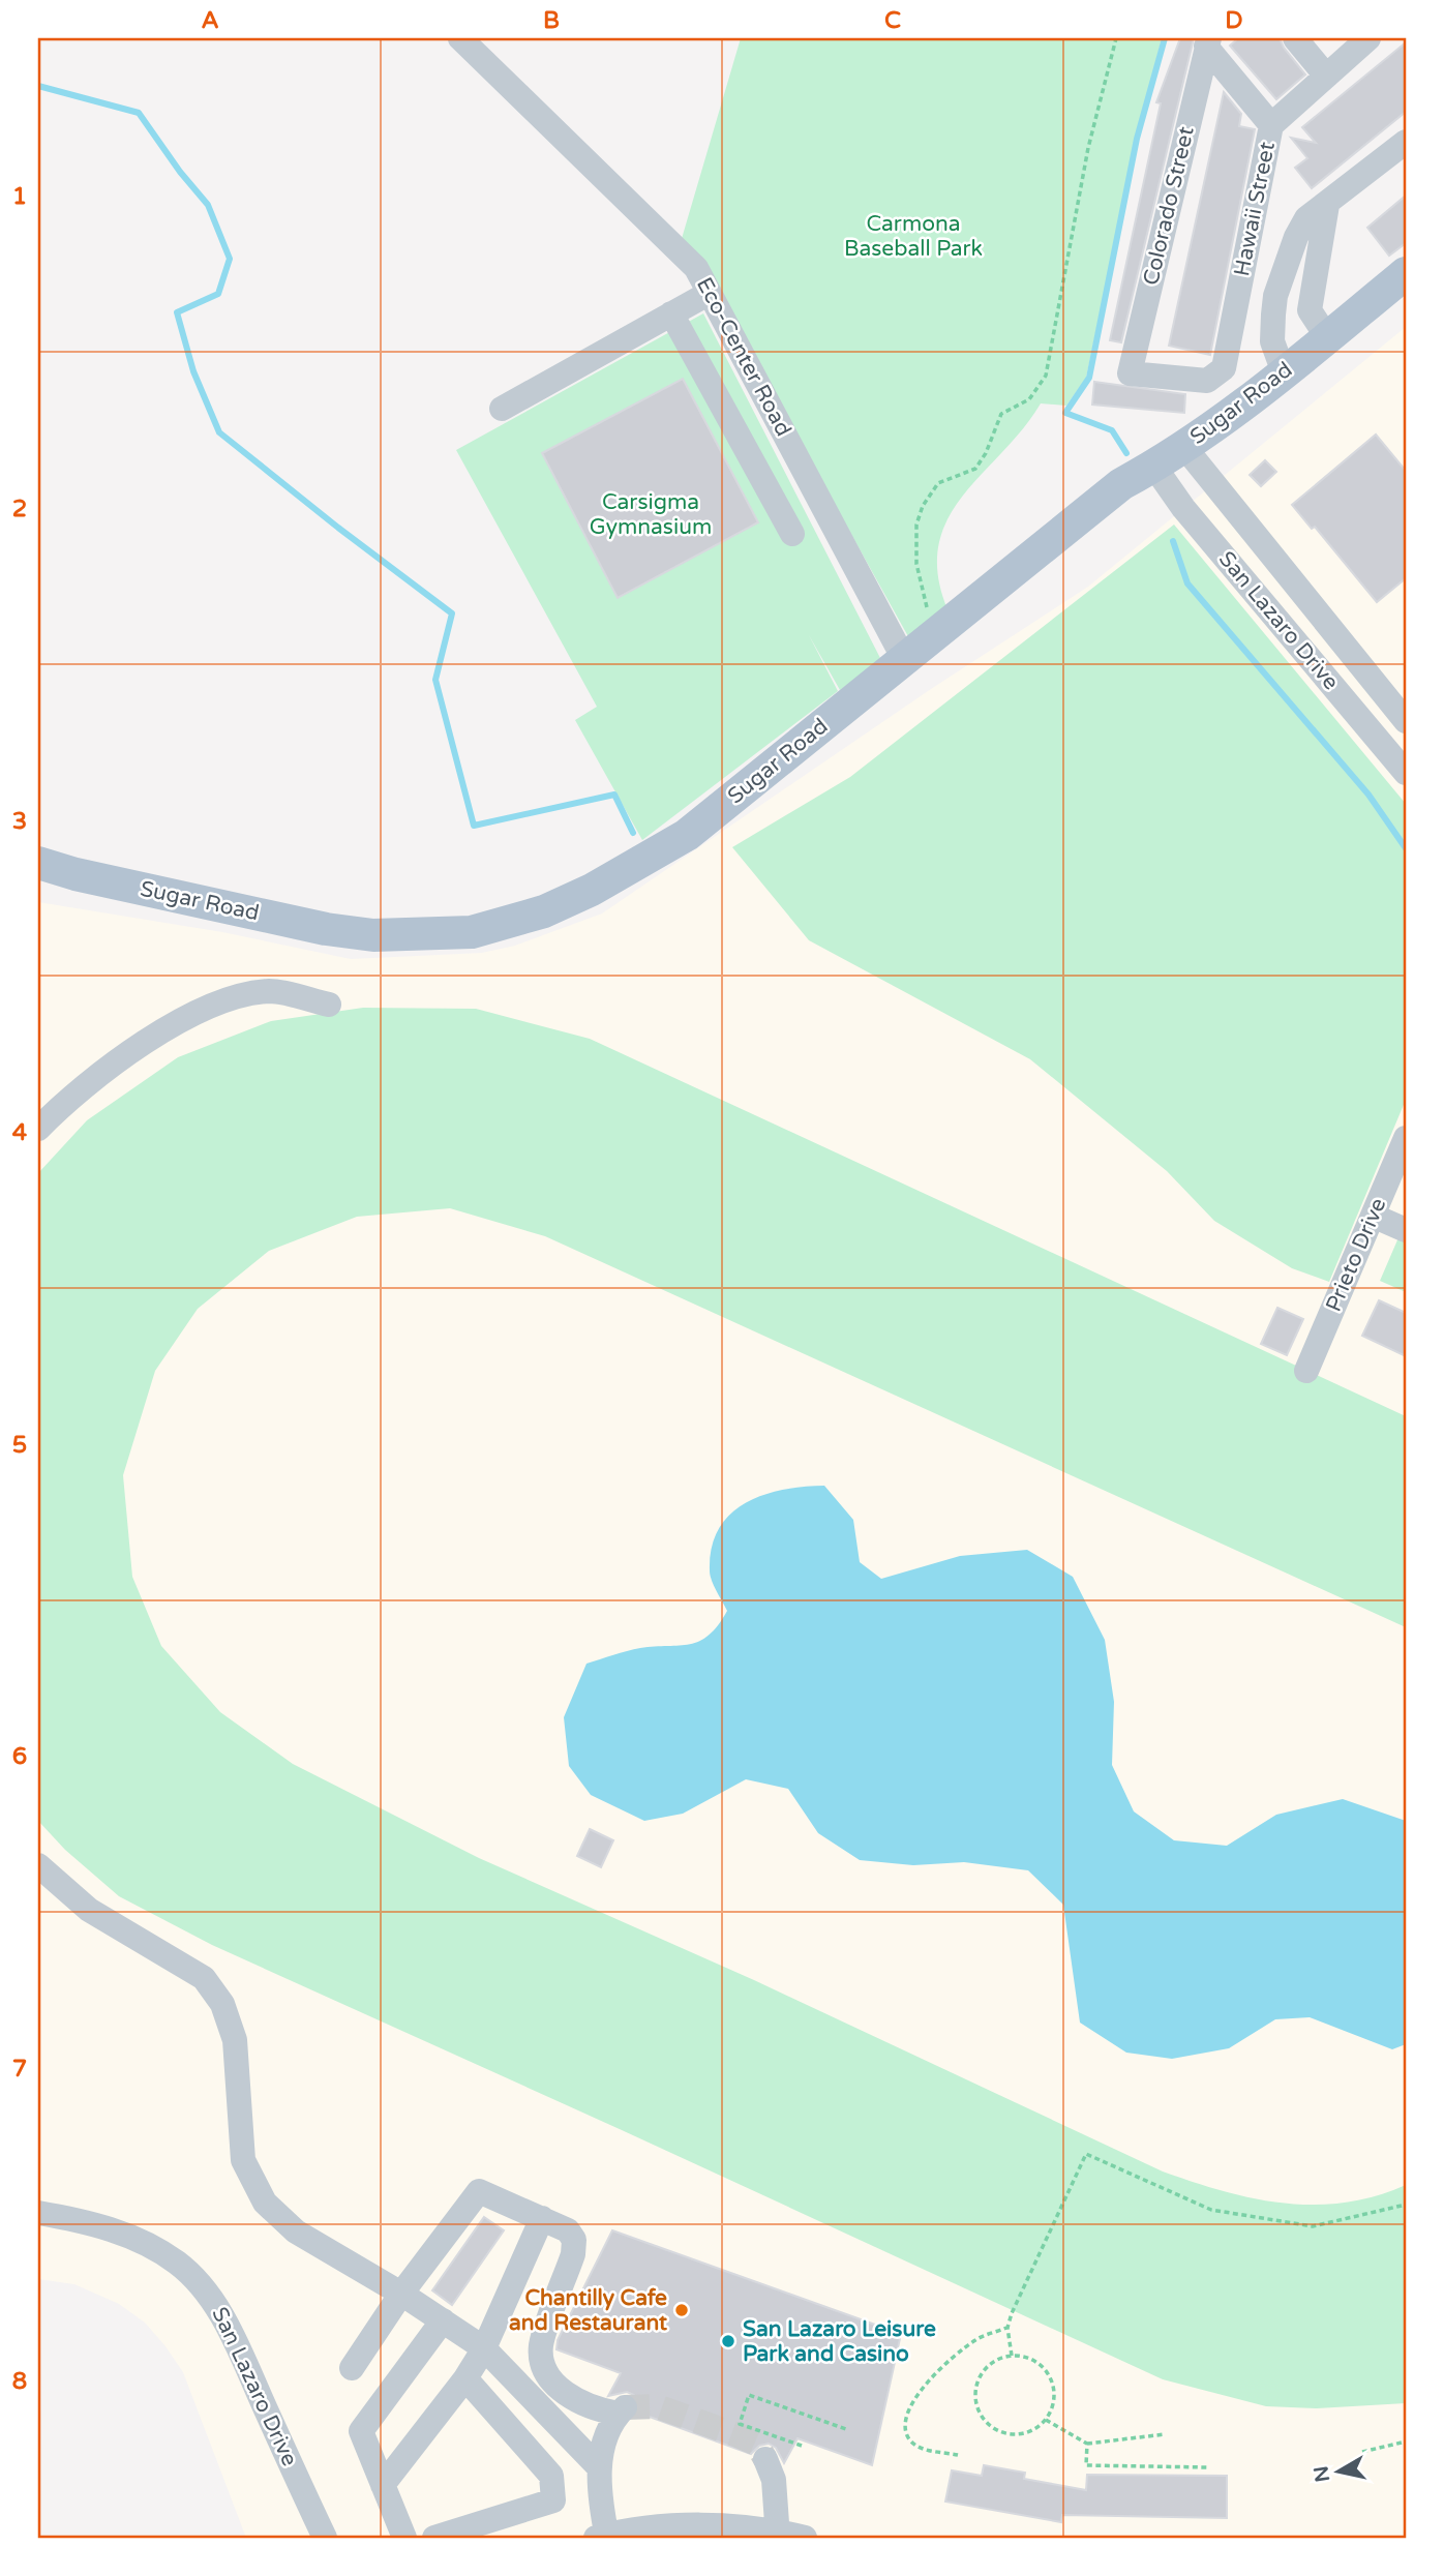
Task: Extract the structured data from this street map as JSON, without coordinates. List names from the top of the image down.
{
  "streets": {
    "main road": ["Sugar Road"],
    "street": [
      "Colorado Street",
      "Hawaii Street",
      "Eco-Center Road",
      "San Lazaro Drive",
      "Prieto Drive"
    ]
  },
  "crossings": [
    ["Colorado Street", "Hawaii Street"],
    ["Eco-Center Road", "Sugar Road"],
    ["Sugar Road", "San Lazaro Drive"]
  ],
  "parks": ["Carmona Baseball Park", "Carsigma Gymnasium"],
  "places": ["Chantilly Cafe and Restaurant", "San Lazaro Leisure Park and Casino"],
  "north": "left",
  "grid": {
    "columns": [
      "A",
      "B",
      "C",
      "D"
    ],
    "rows": [
      "1",
      "2",
      "3",
      "4",
      "5",
      "6",
      "7",
      "8"
    ]
  }
}
